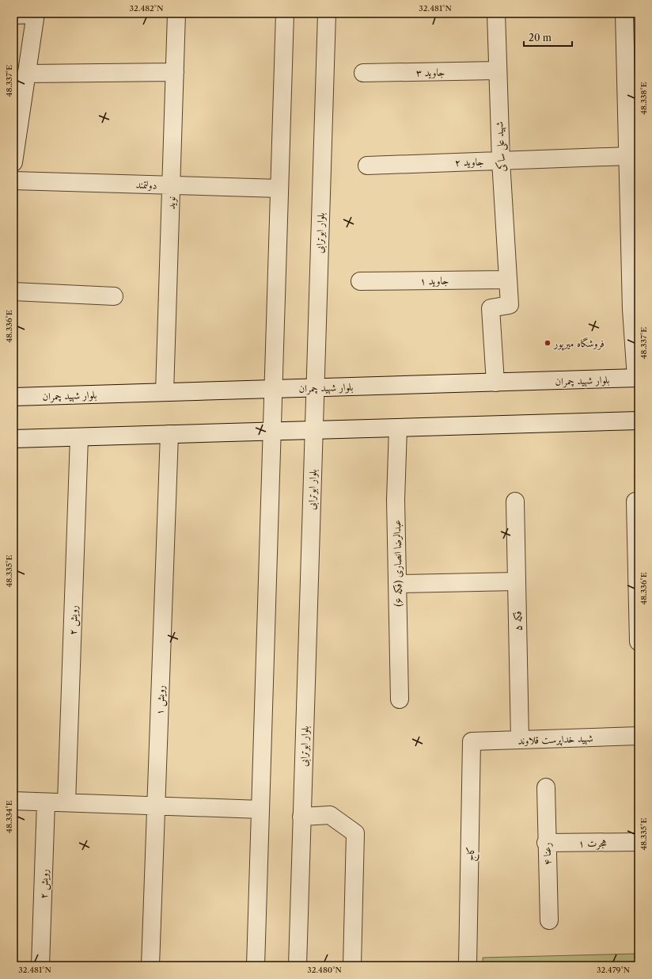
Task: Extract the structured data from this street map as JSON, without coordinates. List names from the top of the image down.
{
  "streets": {
    "street": [
      "جاوید ۳",
      "شهید علی ساکی",
      "جاوید ۲",
      "دولتمند",
      "نوید",
      "بلوار ابوترابی",
      "جاوید ۱",
      "بلوار شهید چمران",
      "عبدالرضا انصاری (فکه ۶)",
      "رویش ۲",
      "فکه ۵",
      "رویش ۱",
      "شهید خداپرست قلاوند",
      "هجرت ۱",
      "کاج",
      "رعنا ۴"
    ]
  },
  "crossings": [
    ["جاوید ۳", "شهید علی ساکی"],
    ["شهید علی ساکی", "جاوید ۲"],
    ["شهید علی ساکی", "جاوید ۱"],
    ["شهید علی ساکی", "بلوار شهید چمران"],
    ["دولتمند", "نوید"],
    ["نوید", "بلوار شهید چمران"],
    ["بلوار ابوترابی", "بلوار شهید چمران"],
    ["فکه ۵", "شهید خداپرست قلاوند"],
    ["شهید خداپرست قلاوند", "کاج"],
    ["هجرت ۱", "رعنا ۴"]
  ],
  "places": ["فروشگاه میرپور"],
  "scale_bar": "20 m",
  "coordinates": [
    "32.482°N",
    "32.481°N",
    "48.337°E",
    "48.338°E",
    "48.336°E",
    "48.335°E",
    "48.334°E",
    "32.480°N",
    "32.479°N"
  ]
}
